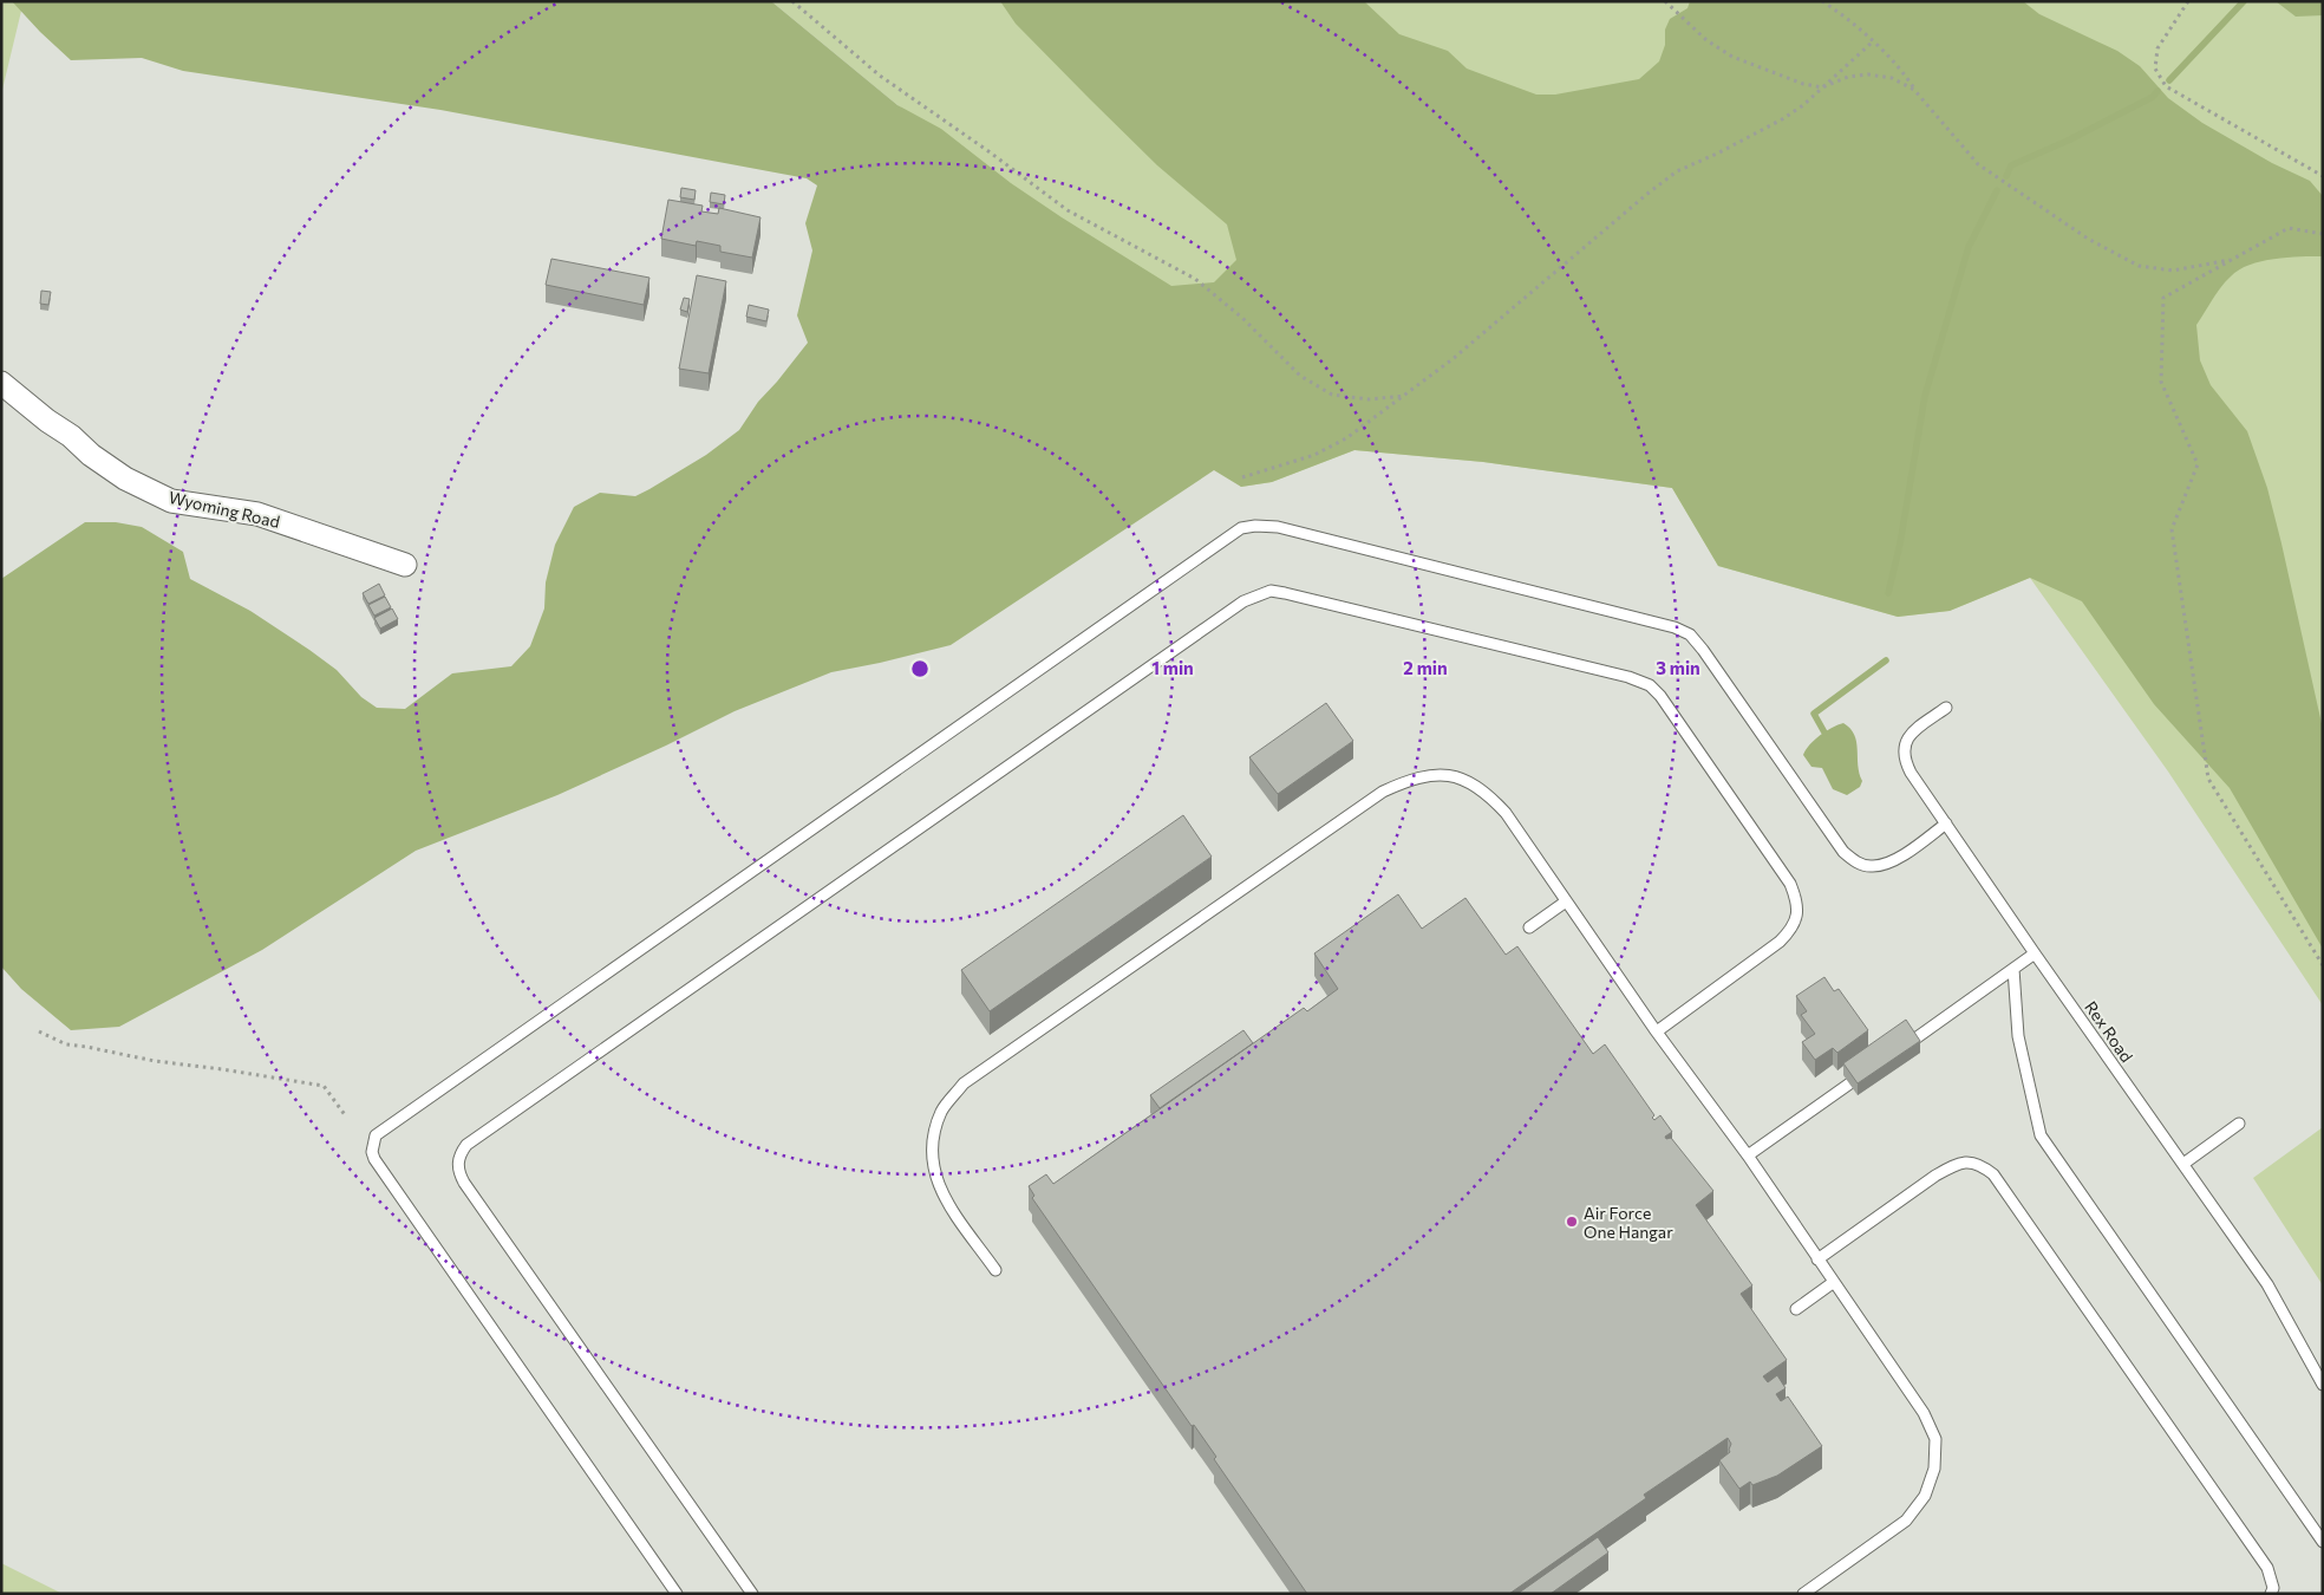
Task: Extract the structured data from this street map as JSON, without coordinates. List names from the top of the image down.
{
  "streets": {
    "street": ["Wyoming Road"],
    "lane": ["Rex Road"]
  },
  "places": ["Air Force One Hangar"],
  "rings": ["1 min", "2 min", "3 min"]
}
